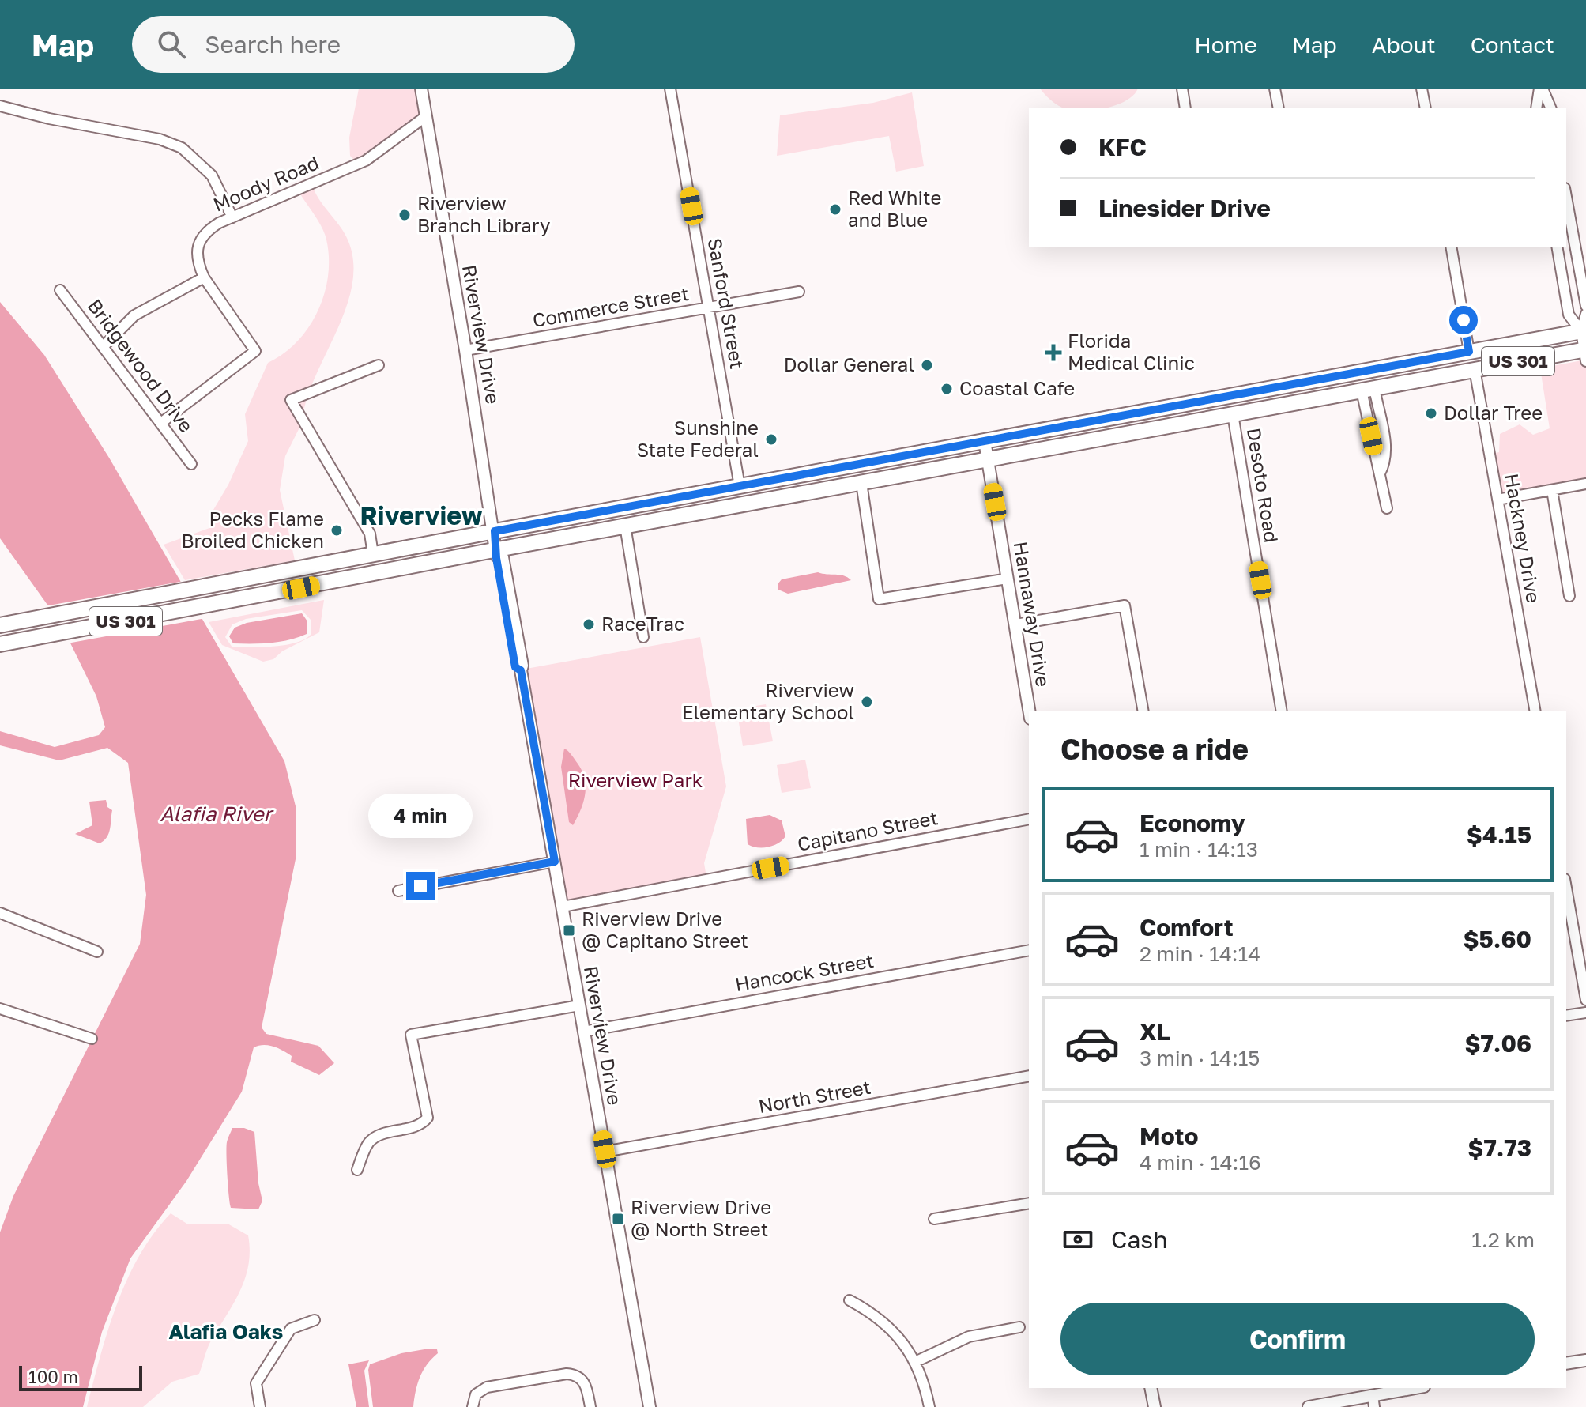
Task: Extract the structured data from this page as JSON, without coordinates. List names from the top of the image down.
{
  "streets": {
    "main road": ["US 301"],
    "street": [
      "Moody Road",
      "Sanford Street",
      "Commerce Street",
      "Riverview Drive",
      "Bridgewood Drive",
      "Desoto Road",
      "Hackney Drive",
      "Hannaway Drive",
      "Capitano Street",
      "Hancock Street",
      "North Street"
    ]
  },
  "crossings": [
    ["Moody Road", "Riverview Drive"],
    ["Moody Road", "Bridgewood Drive"],
    ["Sanford Street", "Commerce Street"],
    ["Sanford Street", "US 301"],
    ["Commerce Street", "Riverview Drive"],
    ["Riverview Drive", "US 301"],
    ["Riverview Drive", "Capitano Street"],
    ["Riverview Drive", "Hancock Street"],
    ["Riverview Drive", "North Street"],
    ["US 301", "Desoto Road"],
    ["US 301", "Hackney Drive"],
    ["US 301", "Hannaway Drive"]
  ],
  "districts": ["Riverview", "Alafia Oaks"],
  "water": ["Alafia River"],
  "parks": ["Riverview Park"],
  "places": {
    "other": [
      "Red White and Blue",
      "Riverview Branch Library",
      "Dollar General",
      "Coastal Cafe",
      "Dollar Tree",
      "Sunshine State Federal",
      "Pecks Flame Broiled Chicken",
      "RaceTrac",
      "Riverview Elementary School"
    ],
    "health": ["Florida Medical Clinic"],
    "transit": ["Riverview Drive @ Capitano Street", "Riverview Drive @ North Street"]
  },
  "scale_bar": "100 m",
  "page": {
    "header": "Map",
    "search": "Search here",
    "nav": [
      "Home",
      "Map",
      "About",
      "Contact"
    ],
    "banner": ["KFC", "Linesider Drive"],
    "heading": "Choose a ride",
    "list": [
      {
        "name": "Economy",
        "note": "1 min · 14:13",
        "value": "$4.15"
      },
      {
        "name": "Comfort",
        "note": "2 min · 14:14",
        "value": "$5.60"
      },
      {
        "name": "XL",
        "note": "3 min · 14:15",
        "value": "$7.06"
      },
      {
        "name": "Moto",
        "note": "4 min · 14:16",
        "value": "$7.73"
      }
    ],
    "bubble": "4 min",
    "pay": ["Cash", "1.2 km"],
    "buttons": "Confirm",
    "scale": "100 m"
  }
}
